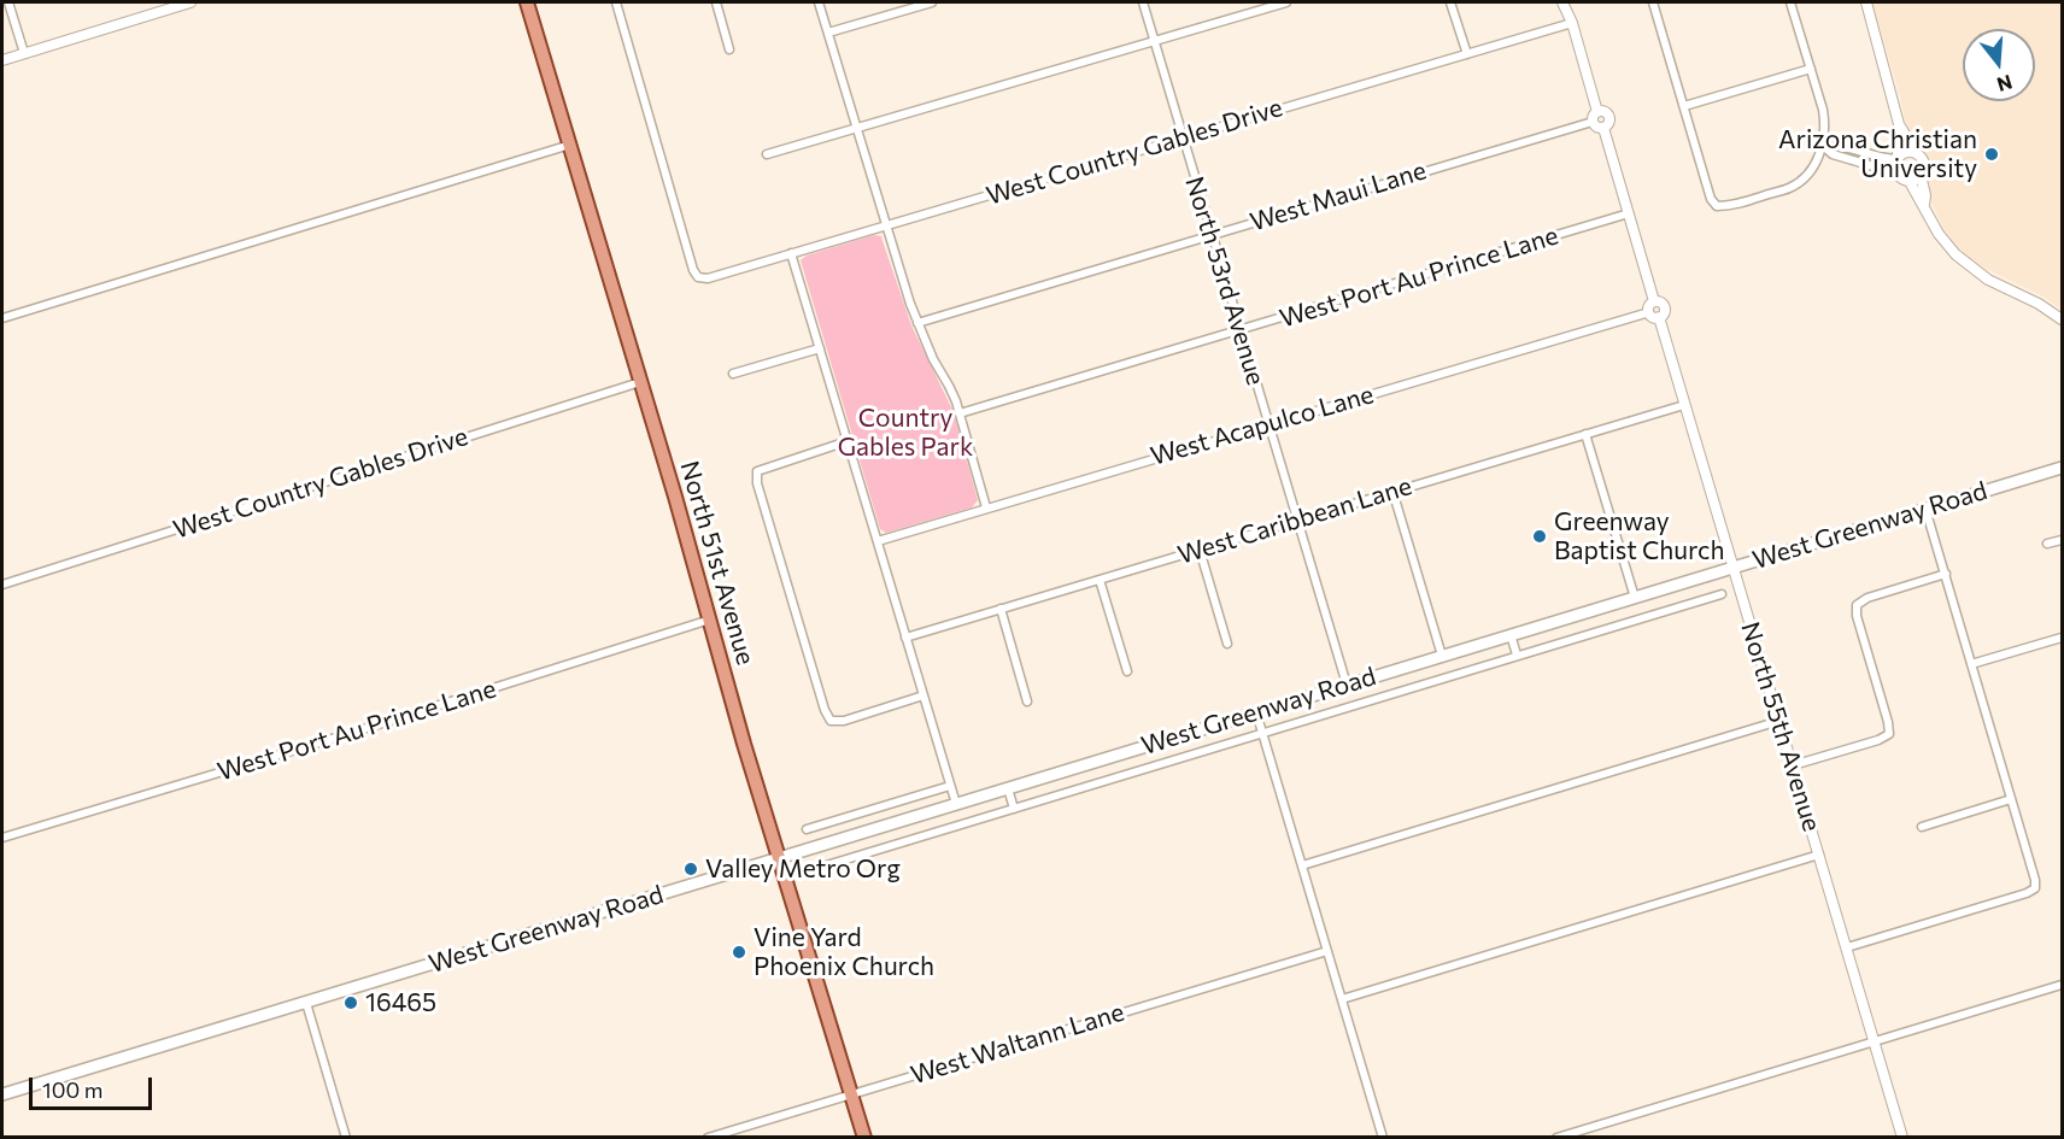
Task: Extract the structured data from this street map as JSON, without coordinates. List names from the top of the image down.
{
  "streets": {
    "main road": ["West Greenway Road", "North 51st Avenue"],
    "street": [
      "West Country Gables Drive",
      "West Maui Lane",
      "West Port Au Prince Lane",
      "North 53rd Avenue",
      "West Acapulco Lane",
      "West Caribbean Lane",
      "North 55th Avenue",
      "West Waltann Lane"
    ]
  },
  "crossings": [
    ["West Country Gables Drive", "North 53rd Avenue"],
    ["West Country Gables Drive", "North 51st Avenue"],
    ["West Country Gables Drive", "North 55th Avenue"],
    ["West Maui Lane", "North 53rd Avenue"],
    ["West Maui Lane", "North 55th Avenue"],
    ["West Port Au Prince Lane", "North 53rd Avenue"],
    ["West Port Au Prince Lane", "North 51st Avenue"],
    ["West Port Au Prince Lane", "North 55th Avenue"],
    ["North 53rd Avenue", "West Acapulco Lane"],
    ["North 53rd Avenue", "West Caribbean Lane"],
    ["North 53rd Avenue", "West Greenway Road"],
    ["West Acapulco Lane", "North 55th Avenue"],
    ["West Caribbean Lane", "North 55th Avenue"],
    ["West Greenway Road", "North 51st Avenue"],
    ["West Greenway Road", "North 55th Avenue"],
    ["North 51st Avenue", "West Waltann Lane"]
  ],
  "parks": ["Country Gables Park"],
  "places": [
    "Arizona Christian University",
    "Greenway Baptist Church",
    "Valley Metro Org",
    "Vine Yard Phoenix Church",
    "16465"
  ],
  "scale_bar": "100 m",
  "north": "bottom"
}
